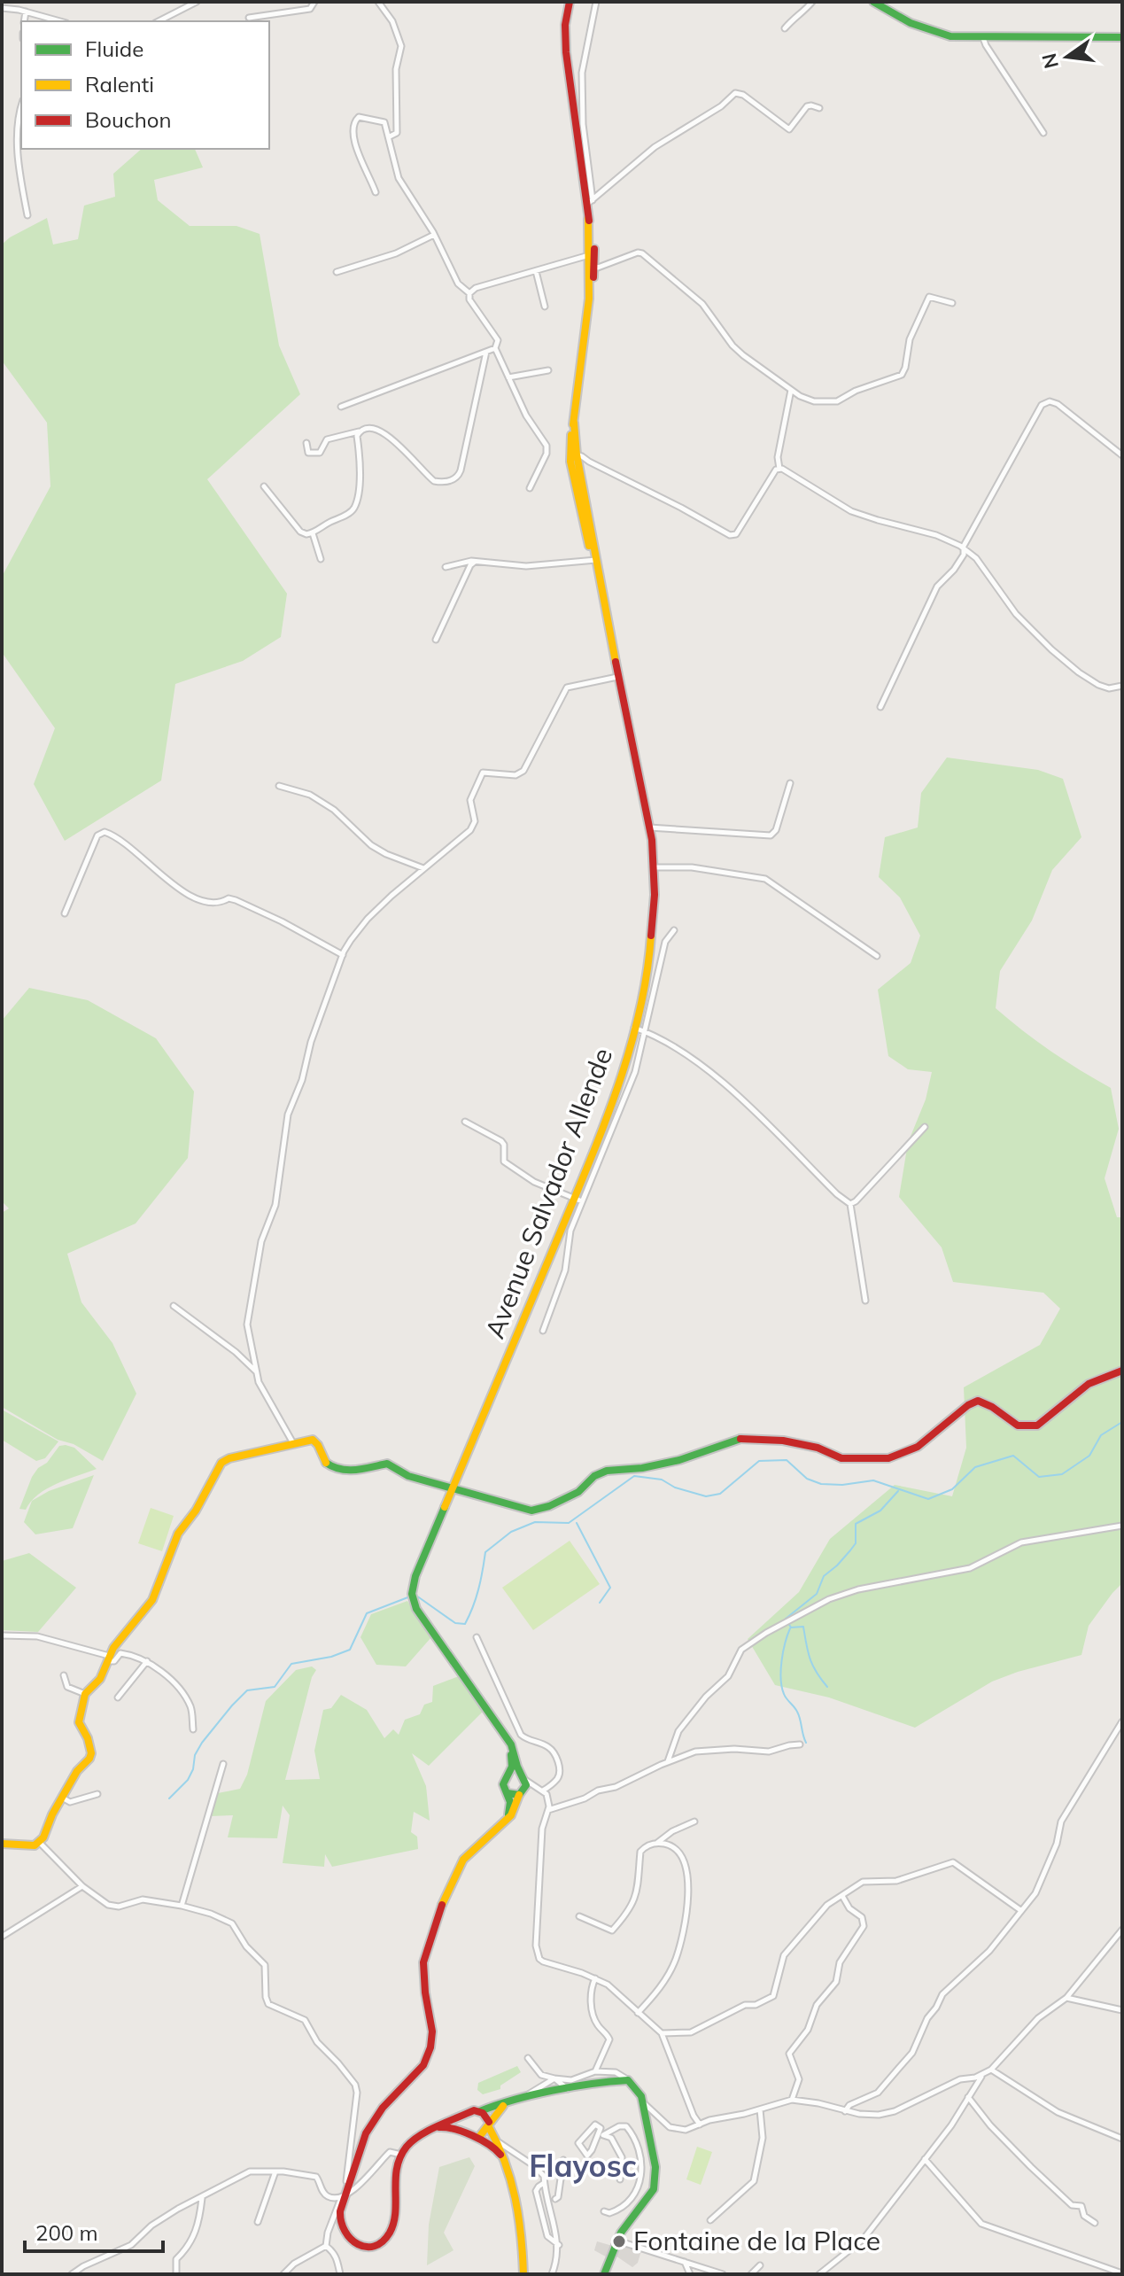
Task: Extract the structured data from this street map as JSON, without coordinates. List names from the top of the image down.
{
  "streets": {
    "main road": ["Avenue Salvador Allende"]
  },
  "districts": ["Flayosc"],
  "places": ["Fontaine de la Place"],
  "legend": ["Fluide", "Ralenti", "Bouchon"],
  "scale_bar": "200 m",
  "north": "left"
}
